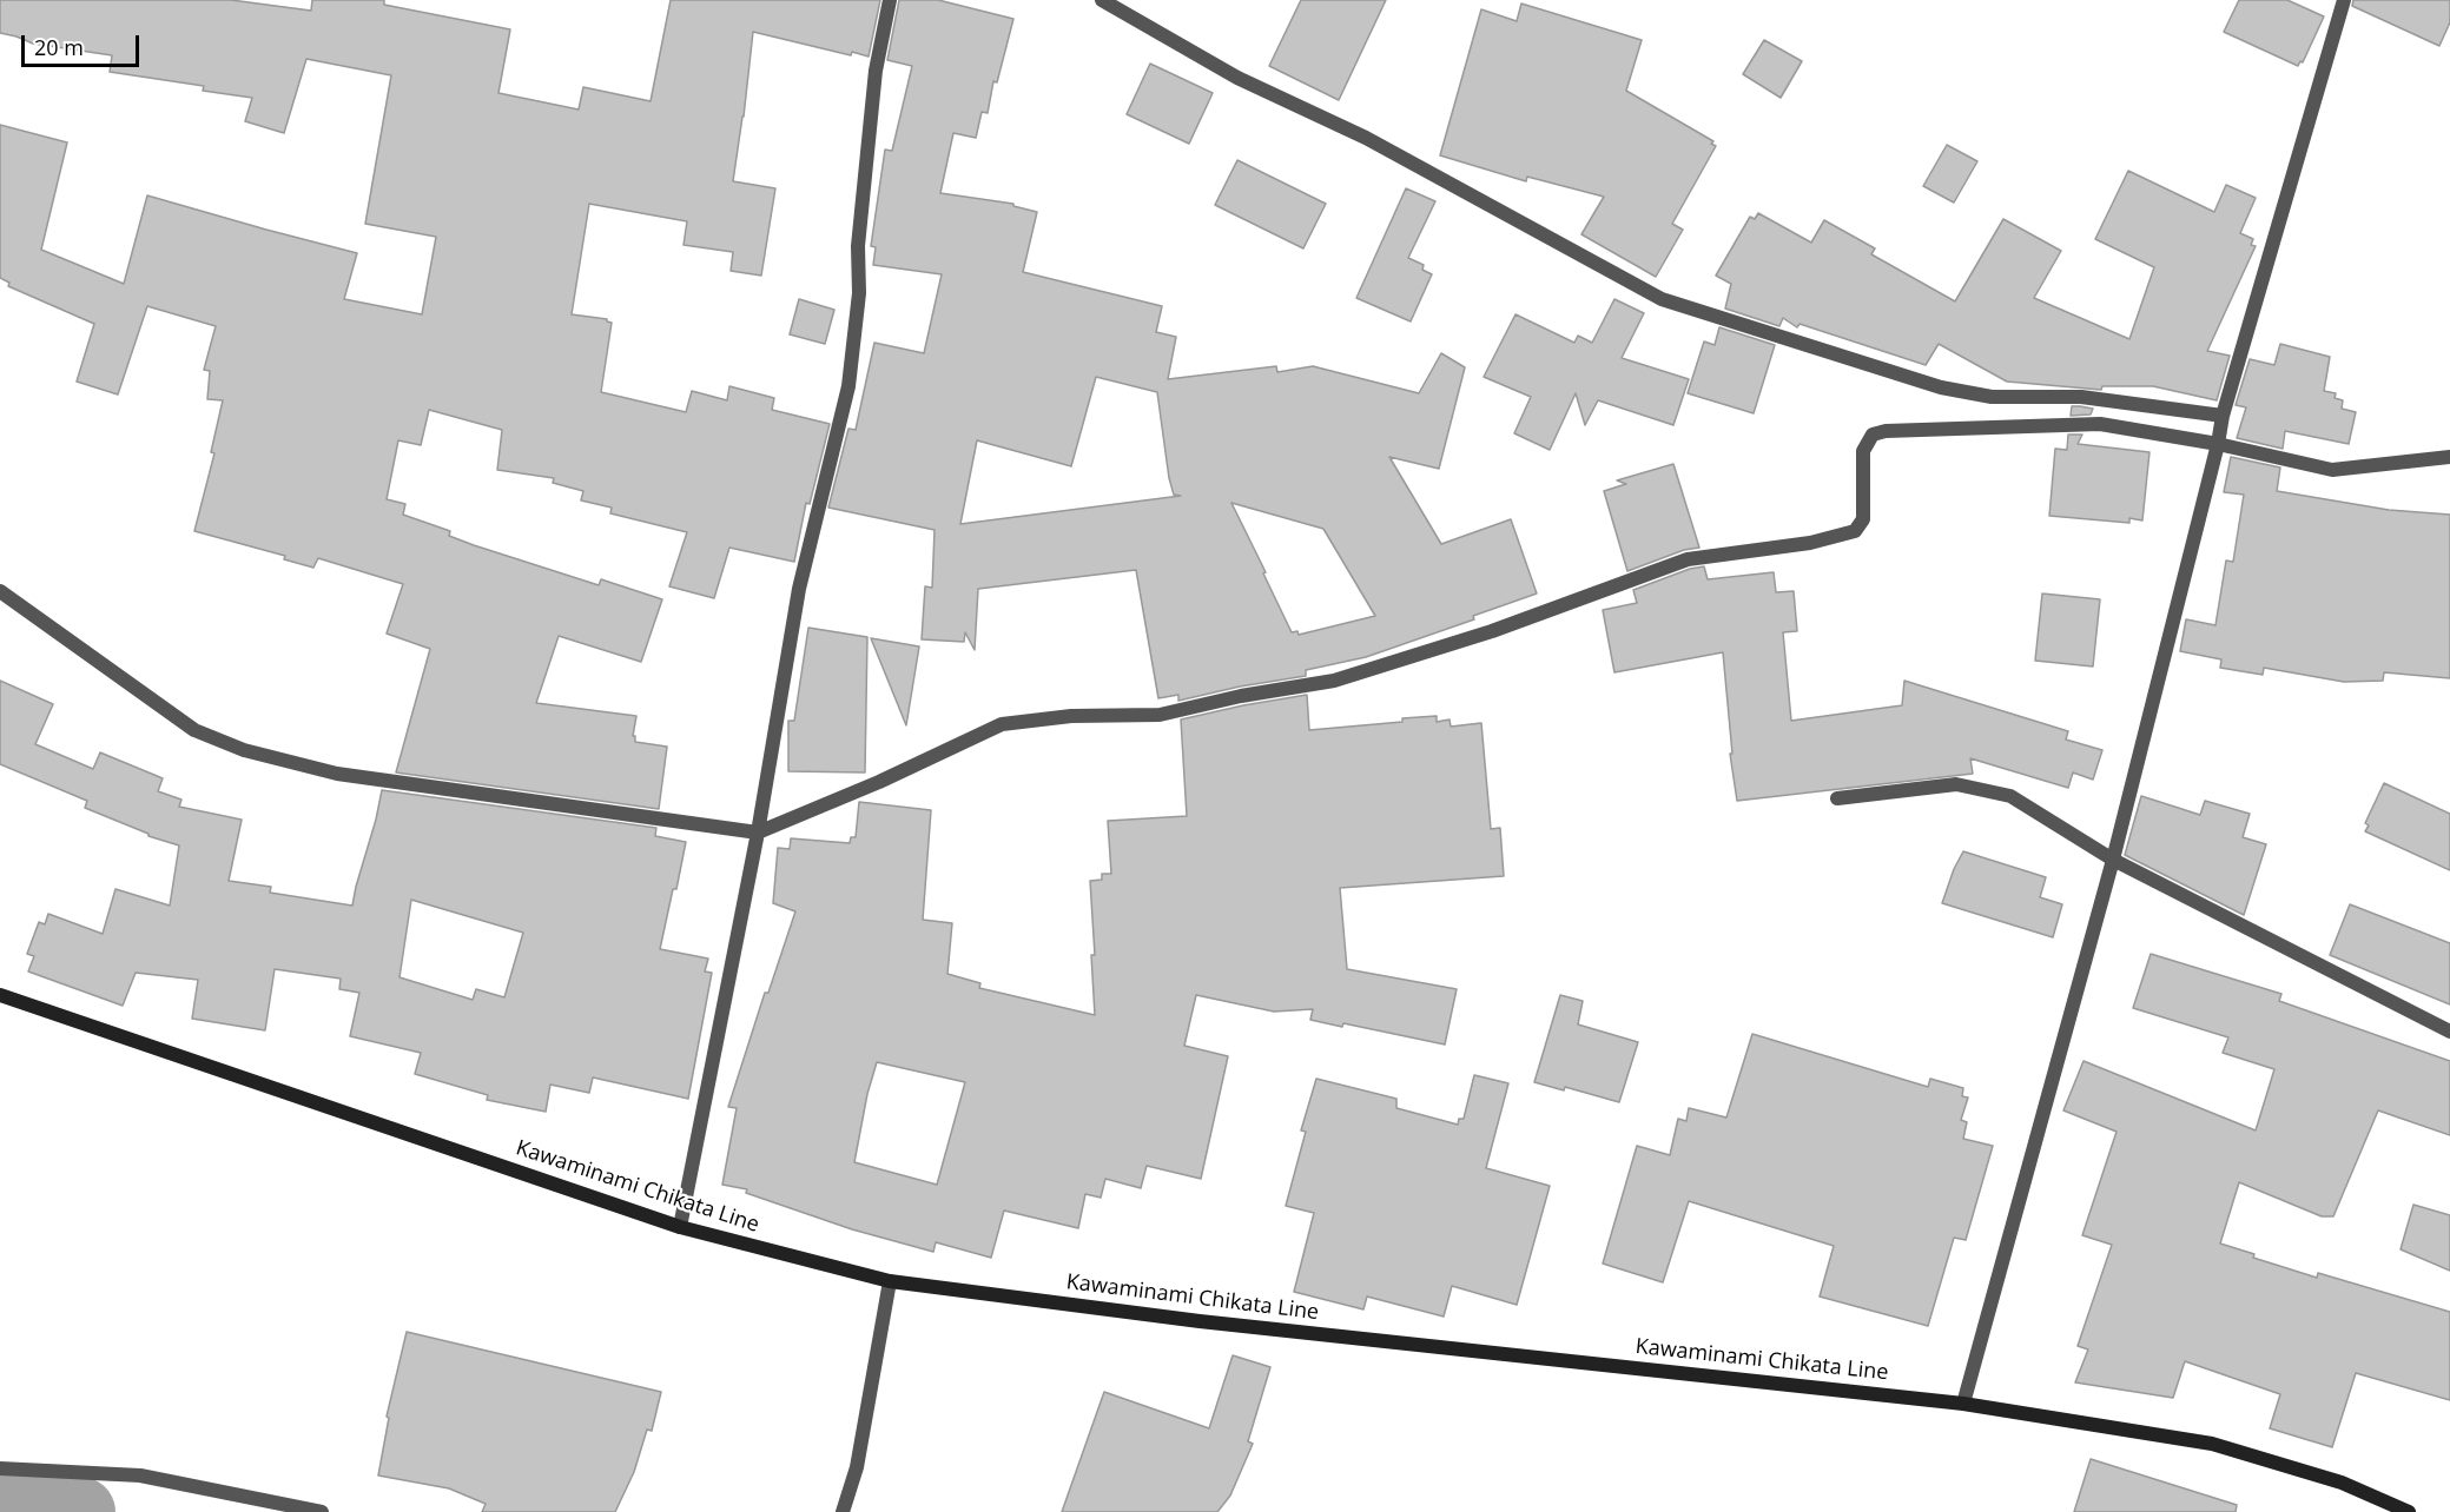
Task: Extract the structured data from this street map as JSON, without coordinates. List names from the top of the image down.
{
  "streets": {
    "main road": ["Kawaminami Chikata Line"]
  },
  "scale_bar": "20 m"
}
